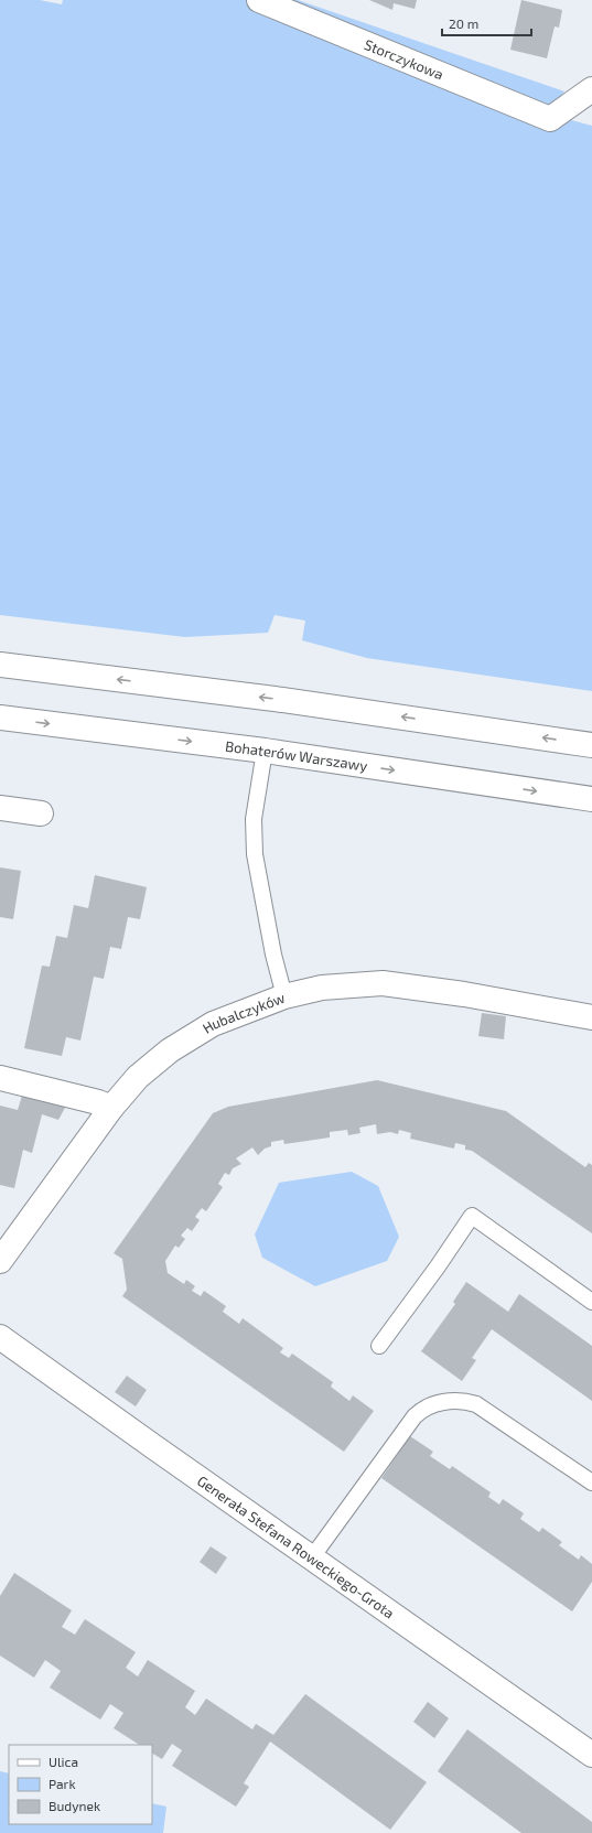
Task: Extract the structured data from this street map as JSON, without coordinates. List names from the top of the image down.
{
  "streets": {
    "street": [
      "Storczykowa",
      "Bohaterów Warszawy",
      "Hubalczyków",
      "Generała Stefana Roweckiego-Grota"
    ]
  },
  "legend": ["Ulica", "Park", "Budynek"],
  "scale_bar": "20 m"
}
